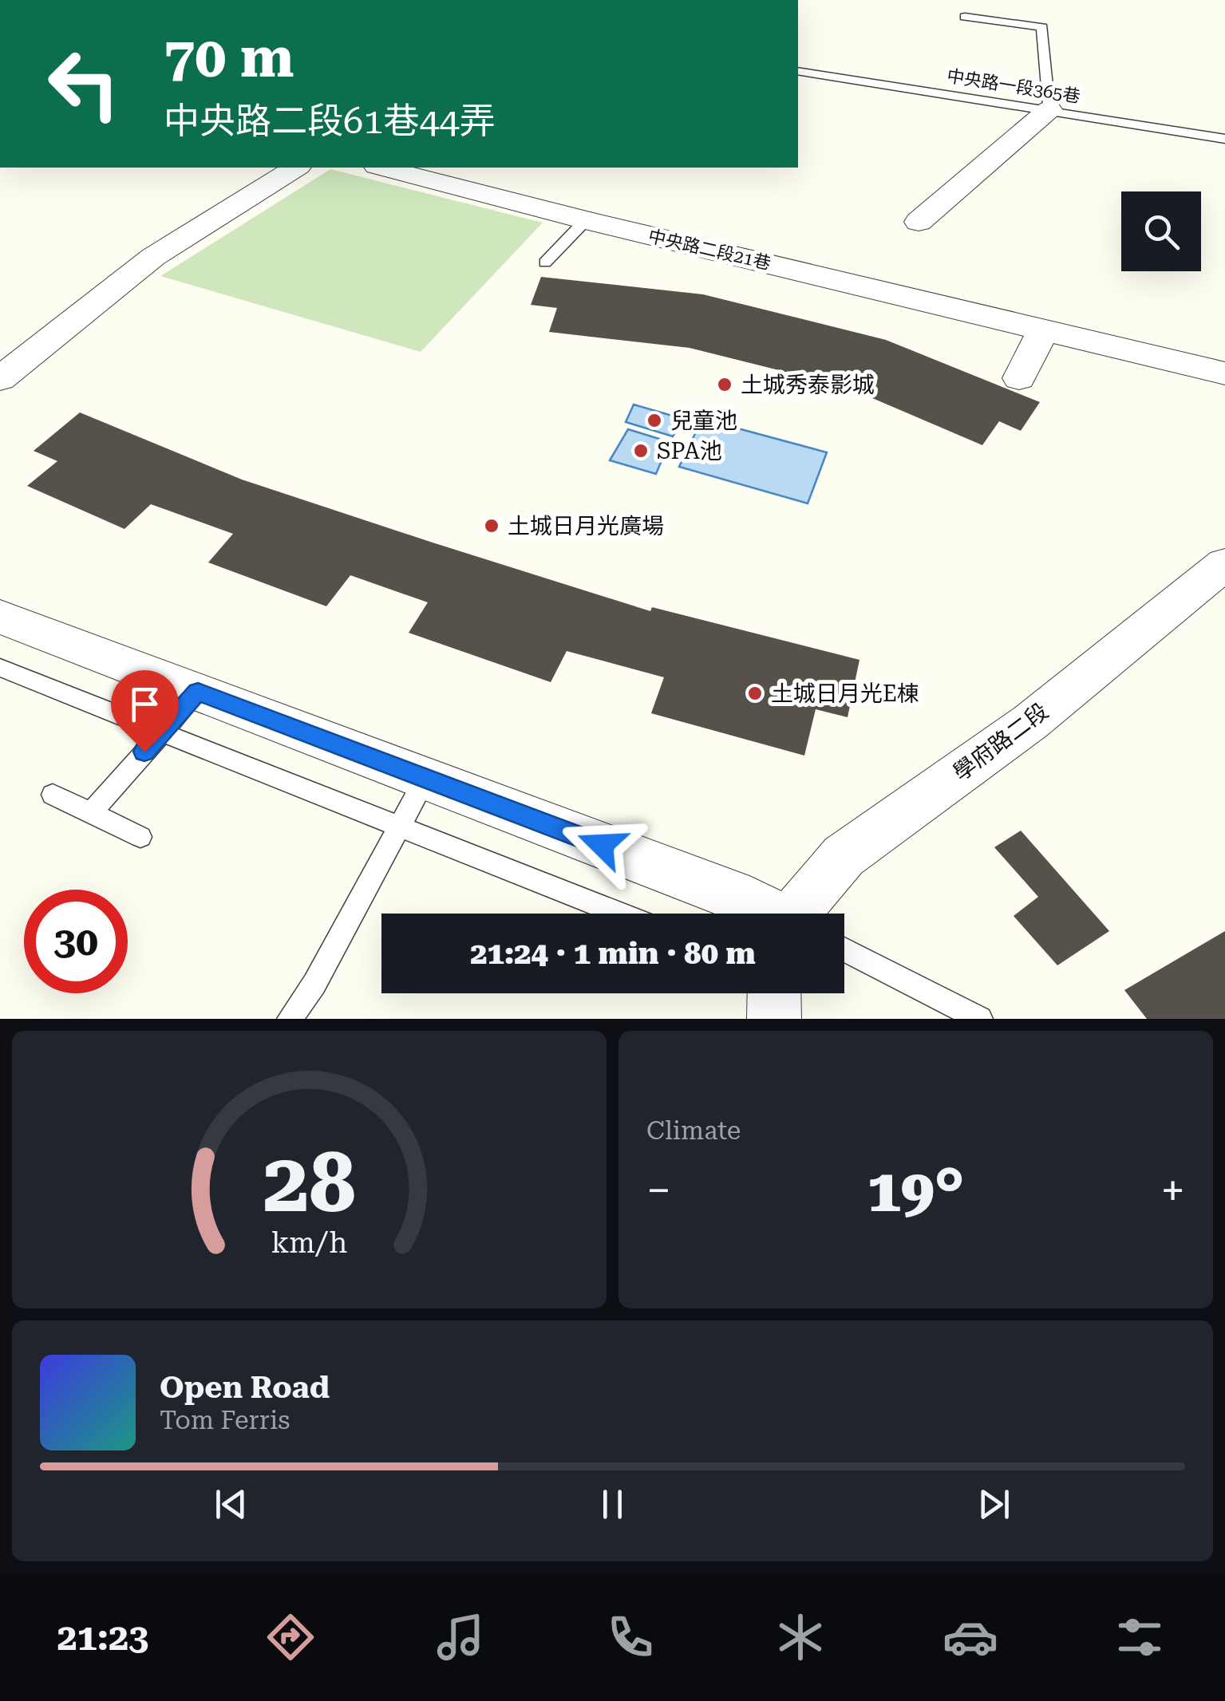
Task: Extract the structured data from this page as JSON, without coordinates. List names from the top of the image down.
{
  "streets": {
    "street": ["中央路二段21巷", "學府路二段"],
    "lane": ["中央路一段365巷"]
  },
  "places": [
    "土城秀泰影城",
    "兒童池",
    "SPA池",
    "土城日月光廣場",
    "土城日月光E棟"
  ],
  "page": {
    "turn": ["70 m", "中央路二段61巷44弄"],
    "limit": "30",
    "trip": "21:24 · 1 min · 80 m",
    "tile": "Climate",
    "heat": ["−", "19°", "+"],
    "song": ["Open Road", "Tom Ferris"],
    "tabs": "21:23",
    "gauge": ["28", "km/h"]
  }
}
